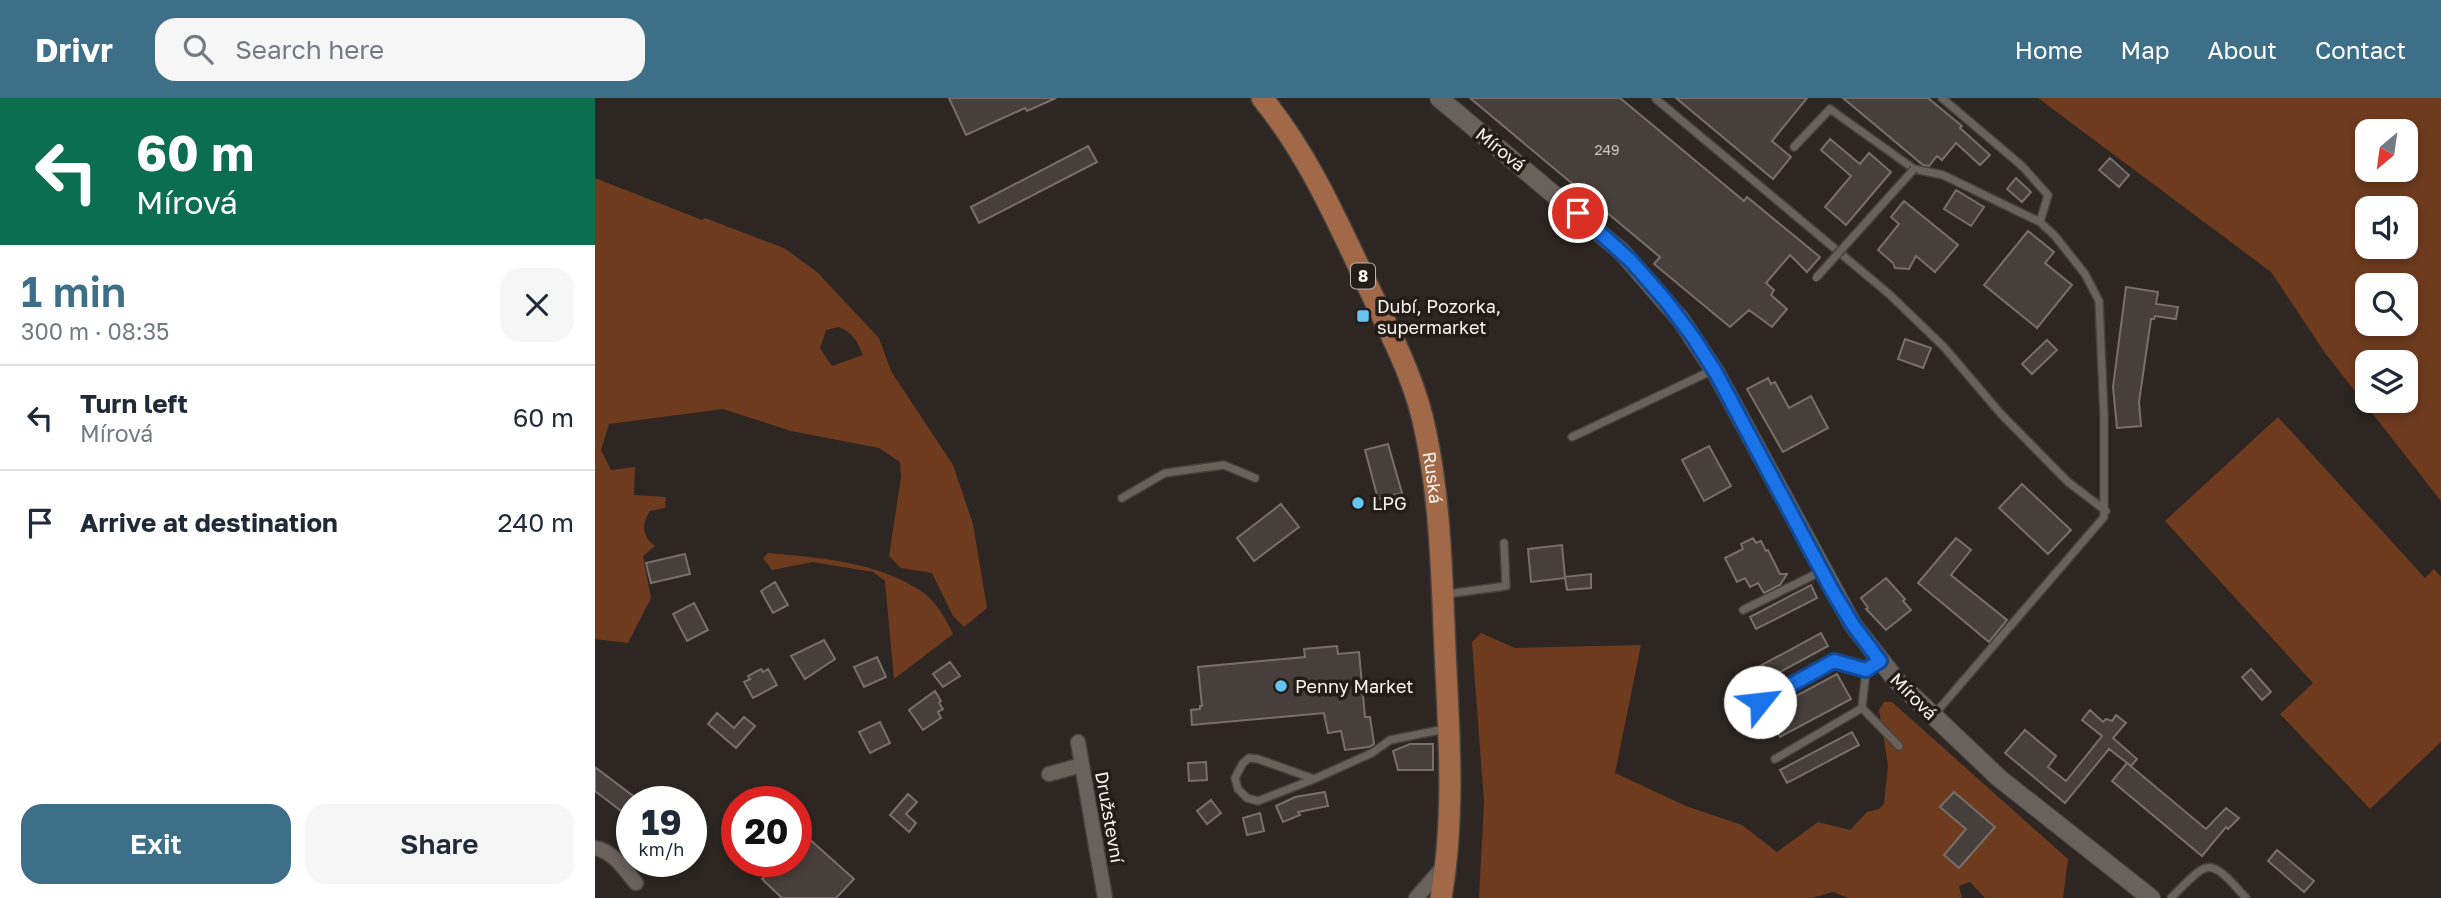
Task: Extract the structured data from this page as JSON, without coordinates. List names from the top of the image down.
{
  "streets": {
    "main road": ["8", "Ruská"],
    "street": ["Mírová", "Družstevní"]
  },
  "places": {
    "transit": ["Dubí, Pozorka, supermarket"],
    "other": ["LPG", "Penny Market"]
  },
  "house_numbers": ["249"],
  "north": "bottom left",
  "page": {
    "header": "Drivr",
    "search": "Search here",
    "nav": [
      "Home",
      "Map",
      "About",
      "Contact"
    ],
    "turn": ["60 m", "Mírová"],
    "heading": ["1 min", "300 m · 08:35"],
    "list": [
      {
        "name": "Turn left",
        "note": "Mírová",
        "value": "60 m"
      },
      {
        "name": "Arrive at destination",
        "value": "240 m"
      }
    ],
    "speed": "19 km/h",
    "limit": "20",
    "buttons": ["Exit", "Share"]
  }
}
